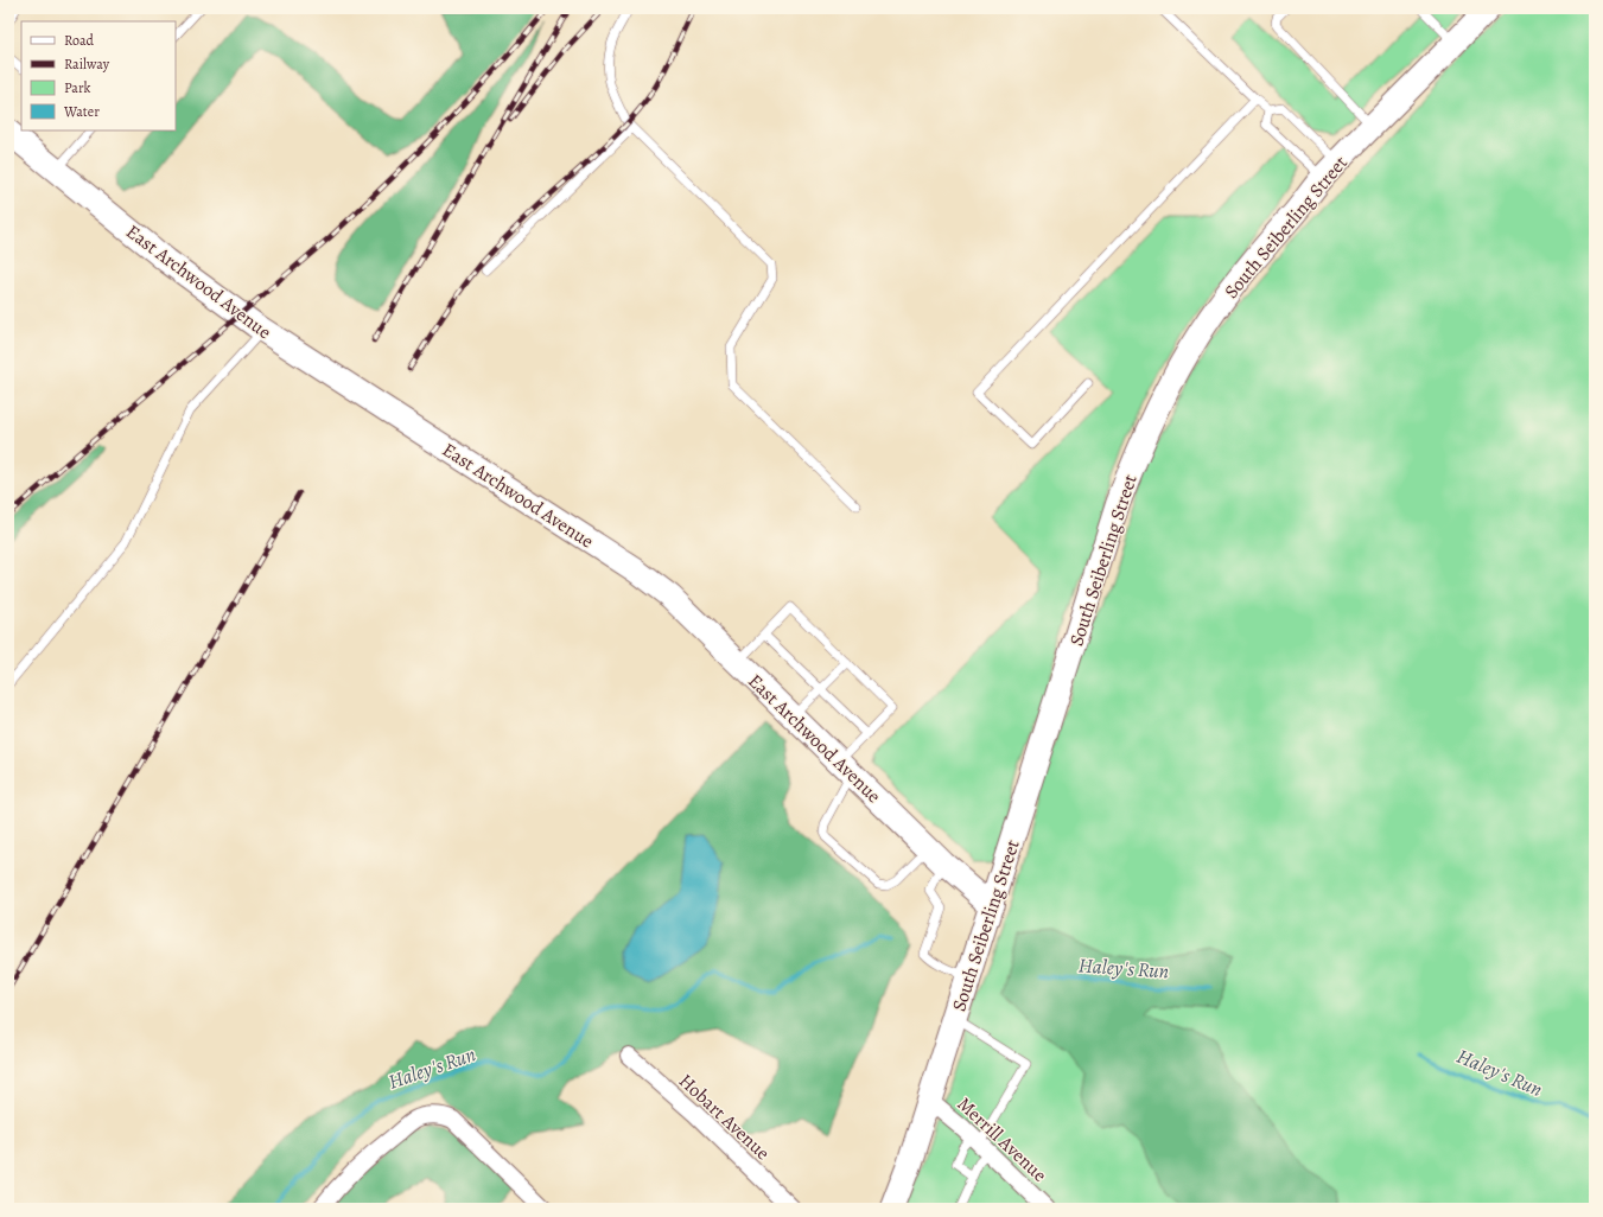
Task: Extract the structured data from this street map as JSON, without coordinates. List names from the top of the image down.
{
  "streets": {
    "main road": ["South Seiberling Street", "East Archwood Avenue"],
    "street": ["Hobart Avenue", "Merrill Avenue"]
  },
  "crossings": [
    ["South Seiberling Street", "East Archwood Avenue"],
    ["South Seiberling Street", "Merrill Avenue"]
  ],
  "water": ["Haley's Run"],
  "legend": [
    "Road",
    "Railway",
    "Park",
    "Water"
  ]
}
